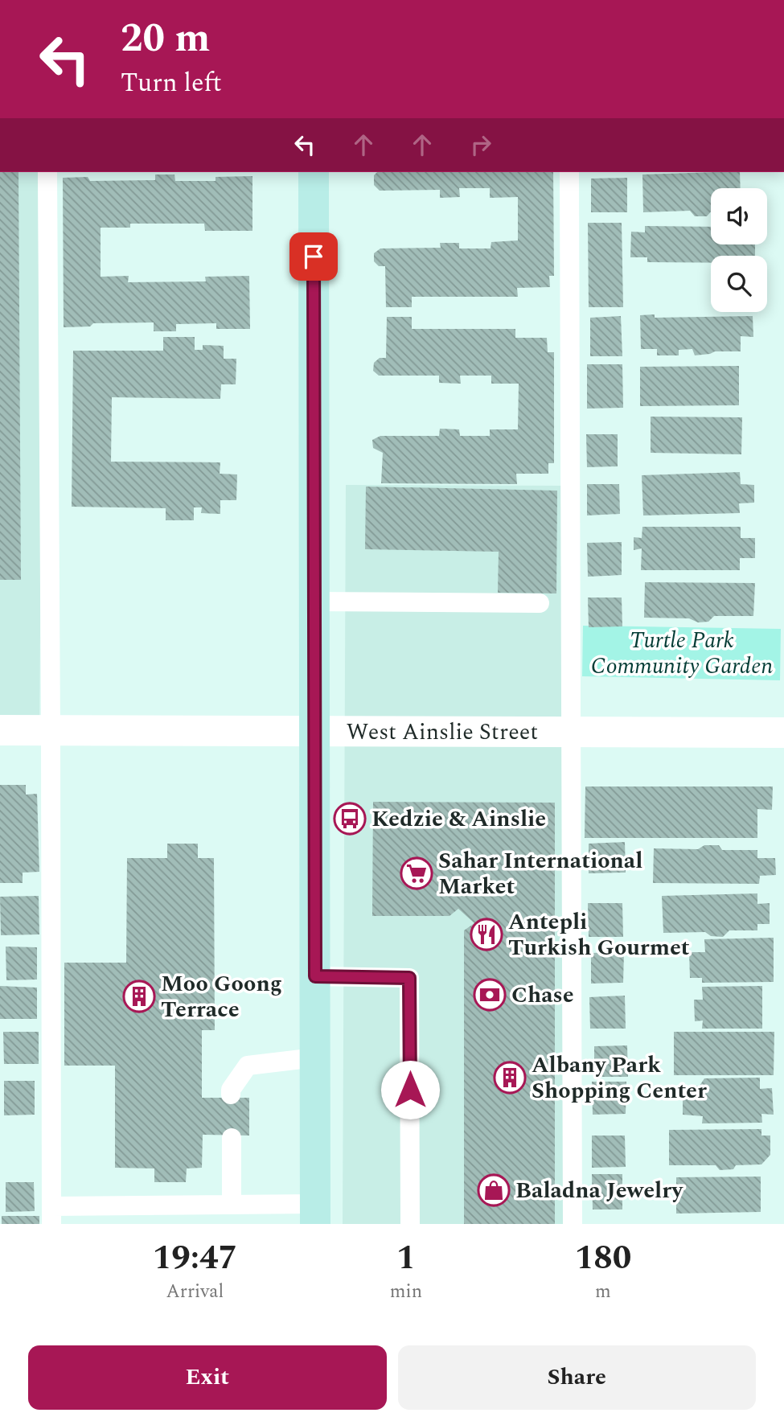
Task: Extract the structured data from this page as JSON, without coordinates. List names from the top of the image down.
{
  "streets": {
    "street": ["West Ainslie Street"]
  },
  "parks": ["Turtle Park Community Garden"],
  "places": {
    "bus stop": ["Kedzie & Ainslie"],
    "supermarket": ["Sahar International Market"],
    "restaurant": ["Antepli Turkish Gourmet"],
    "bank": ["Chase"],
    "building": ["Moo Goong Terrace", "Albany Park Shopping Center"],
    "shop": ["Baladna Jewelry"]
  },
  "page": {
    "turn": ["20 m", "Turn left"],
    "eta": [
      "19:47",
      "Arrival",
      "1",
      "min",
      "180",
      "m"
    ],
    "buttons": ["Exit", "Share"]
  }
}
